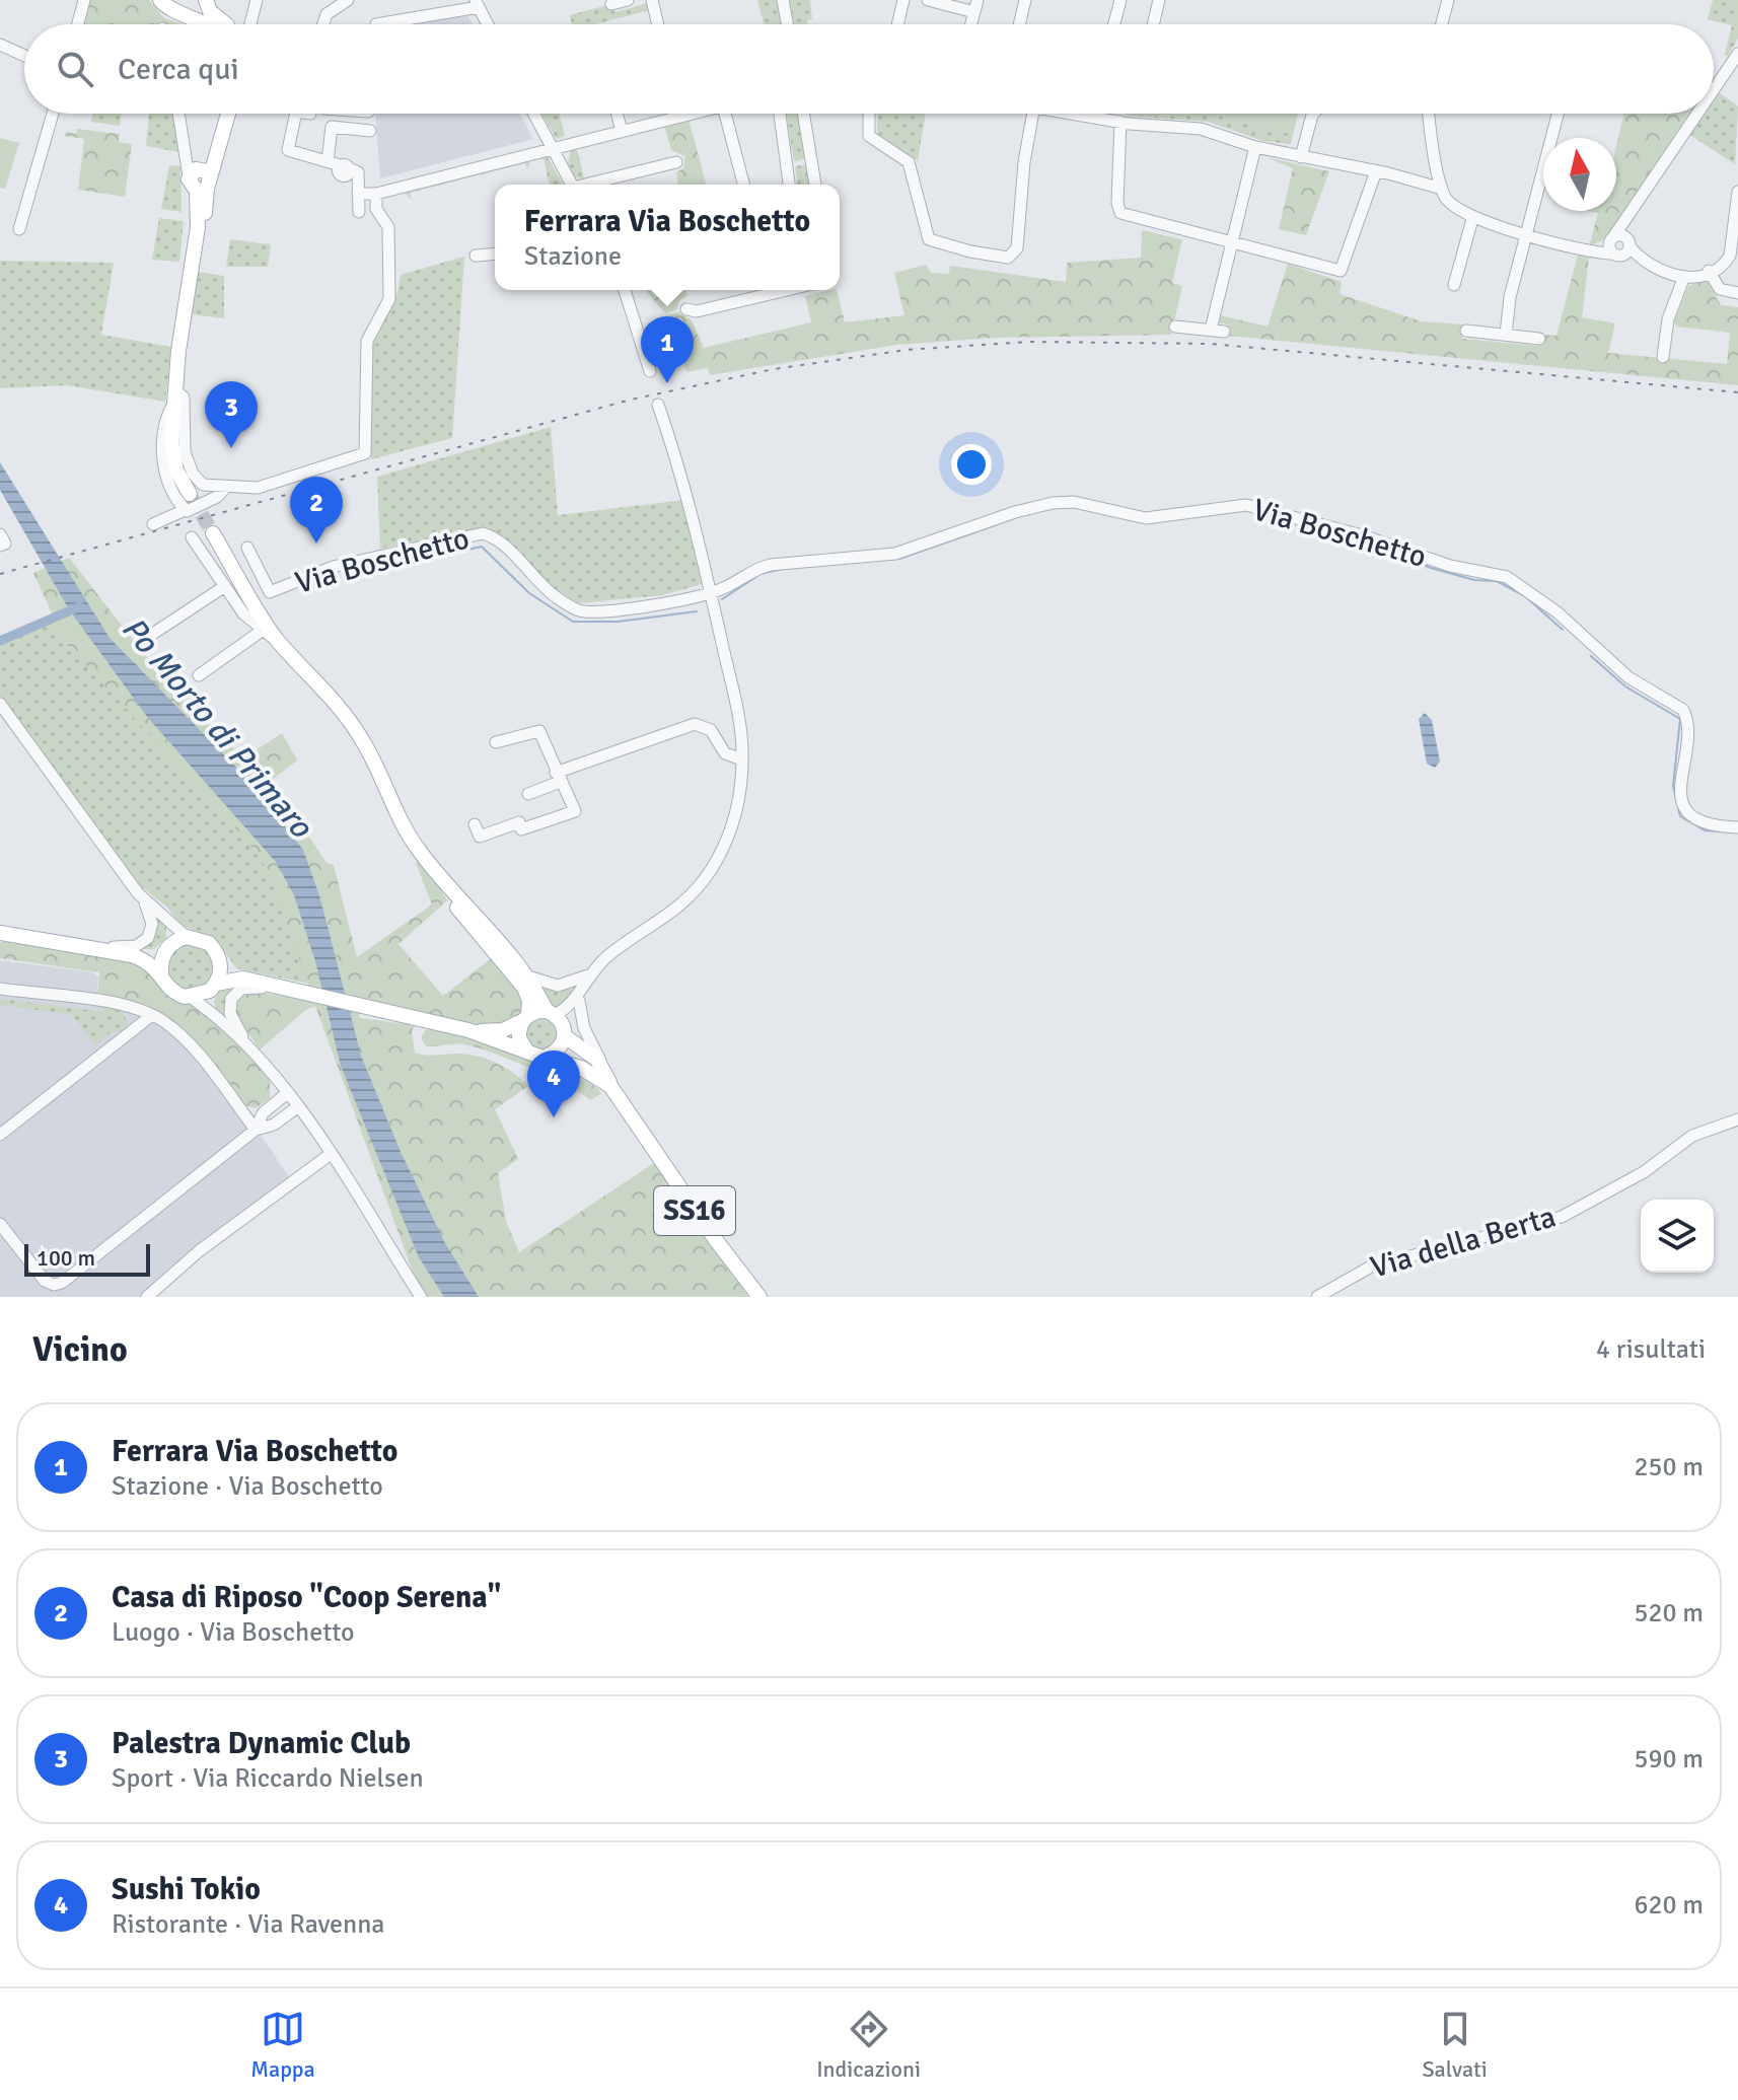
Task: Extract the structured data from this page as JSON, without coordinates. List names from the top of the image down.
{
  "streets": {
    "main road": ["SS16"],
    "street": ["Via Boschetto", "Via della Berta"]
  },
  "water": ["Po Morto di Primaro"],
  "scale_bar": "100 m",
  "north": "top",
  "page": {
    "search": "Cerca qui",
    "popup": ["Ferrara Via Boschetto", "Stazione"],
    "pins": [
      "1",
      "3",
      "2",
      "4"
    ],
    "scale": "100 m",
    "heading": ["Vicino", "4 risultati"],
    "list": [
      {
        "mark": "1",
        "name": "Ferrara Via Boschetto",
        "note": "Stazione · Via Boschetto",
        "value": "250 m"
      },
      {
        "mark": "2",
        "name": "Casa di Riposo \"Coop Serena\"",
        "note": "Luogo · Via Boschetto",
        "value": "520 m"
      },
      {
        "mark": "3",
        "name": "Palestra Dynamic Club",
        "note": "Sport · Via Riccardo Nielsen",
        "value": "590 m"
      },
      {
        "mark": "4",
        "name": "Sushi Tokio",
        "note": "Ristorante · Via Ravenna",
        "value": "620 m"
      }
    ],
    "nav": ["Mappa", "Indicazioni", "Salvati"]
  }
}
